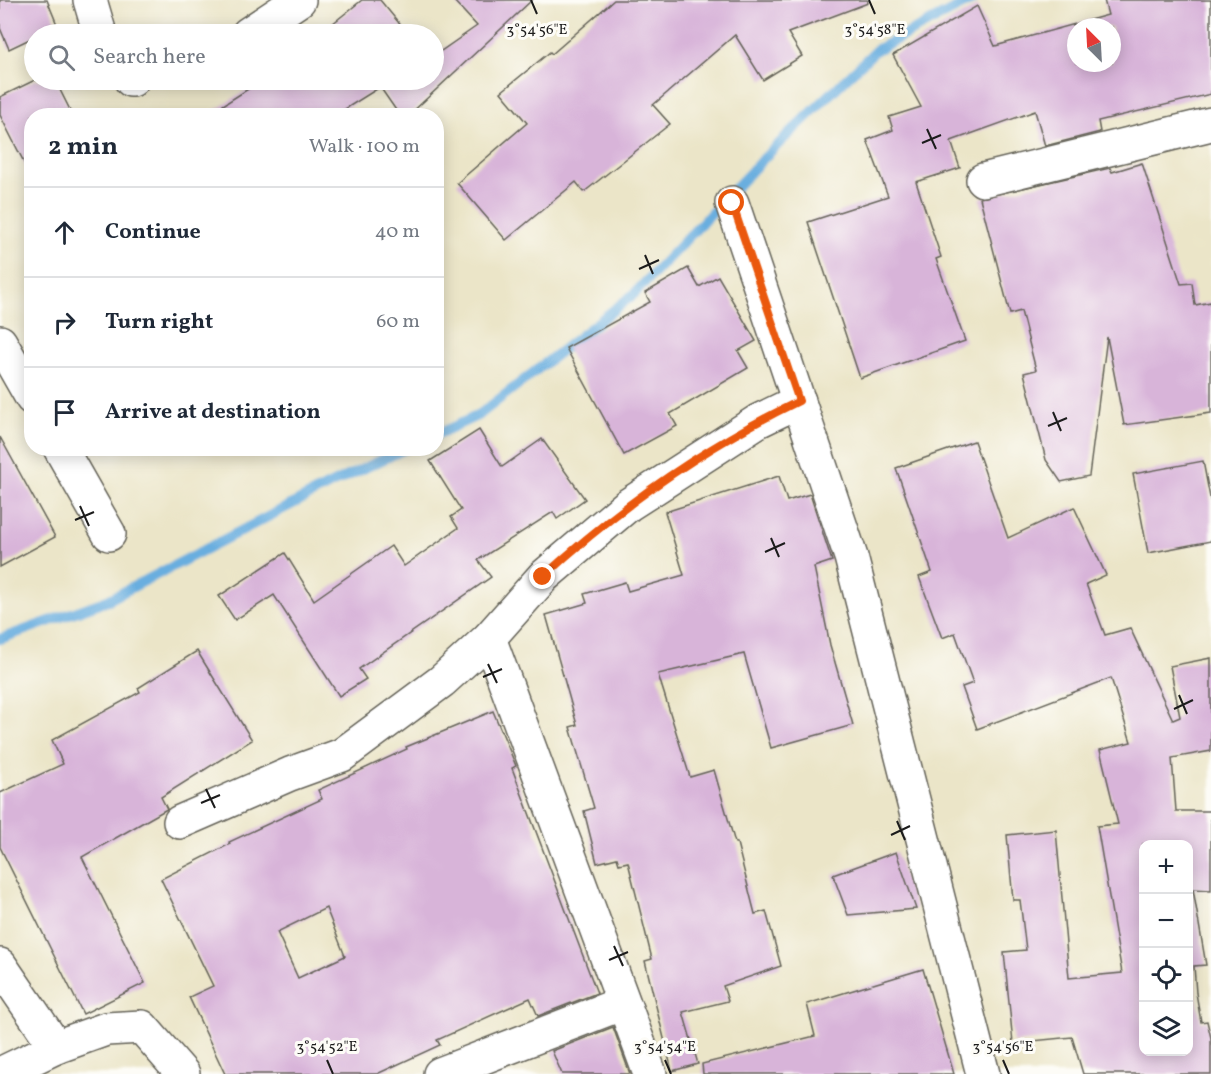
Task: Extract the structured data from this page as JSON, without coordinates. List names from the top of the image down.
{
  "north": "top left",
  "page": {
    "search": "Search here",
    "heading": ["2 min", "Walk · 100 m"],
    "list": [
      ["Continue", "40 m"],
      ["Turn right", "60 m"],
      "Arrive at destination"
    ],
    "map_buttons": ["+", "−"]
  },
  "coordinates": [
    "3°54'56\"E",
    "3°54'58\"E",
    "3°54'52\"E",
    "3°54'54\"E"
  ]
}
